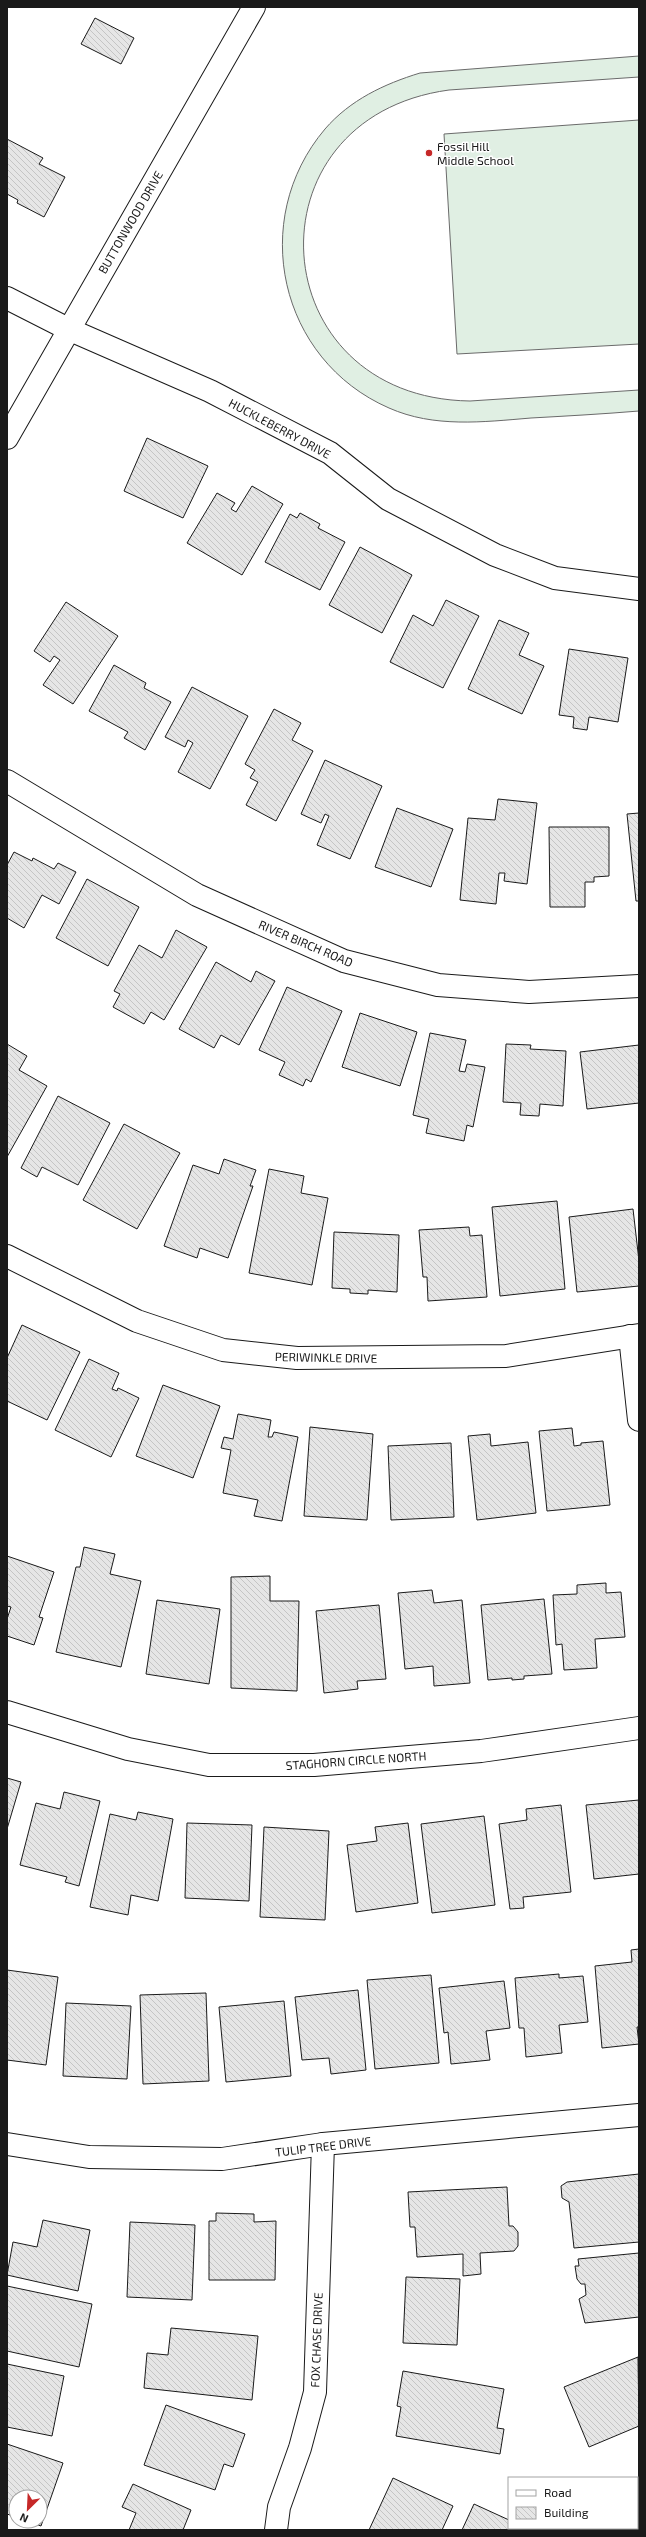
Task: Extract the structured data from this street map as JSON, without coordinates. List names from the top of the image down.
{
  "streets": {
    "street": [
      "BUTTONWOOD DRIVE",
      "HUCKLEBERRY DRIVE",
      "RIVER BIRCH ROAD",
      "PERIWINKLE DRIVE",
      "STAGHORN CIRCLE NORTH",
      "TULIP TREE DRIVE",
      "FOX CHASE DRIVE"
    ]
  },
  "crossings": [
    ["BUTTONWOOD DRIVE", "HUCKLEBERRY DRIVE"],
    ["TULIP TREE DRIVE", "FOX CHASE DRIVE"]
  ],
  "places": ["Fossil Hill Middle School"],
  "legend": ["Road", "Building"],
  "north": "bottom left"
}
